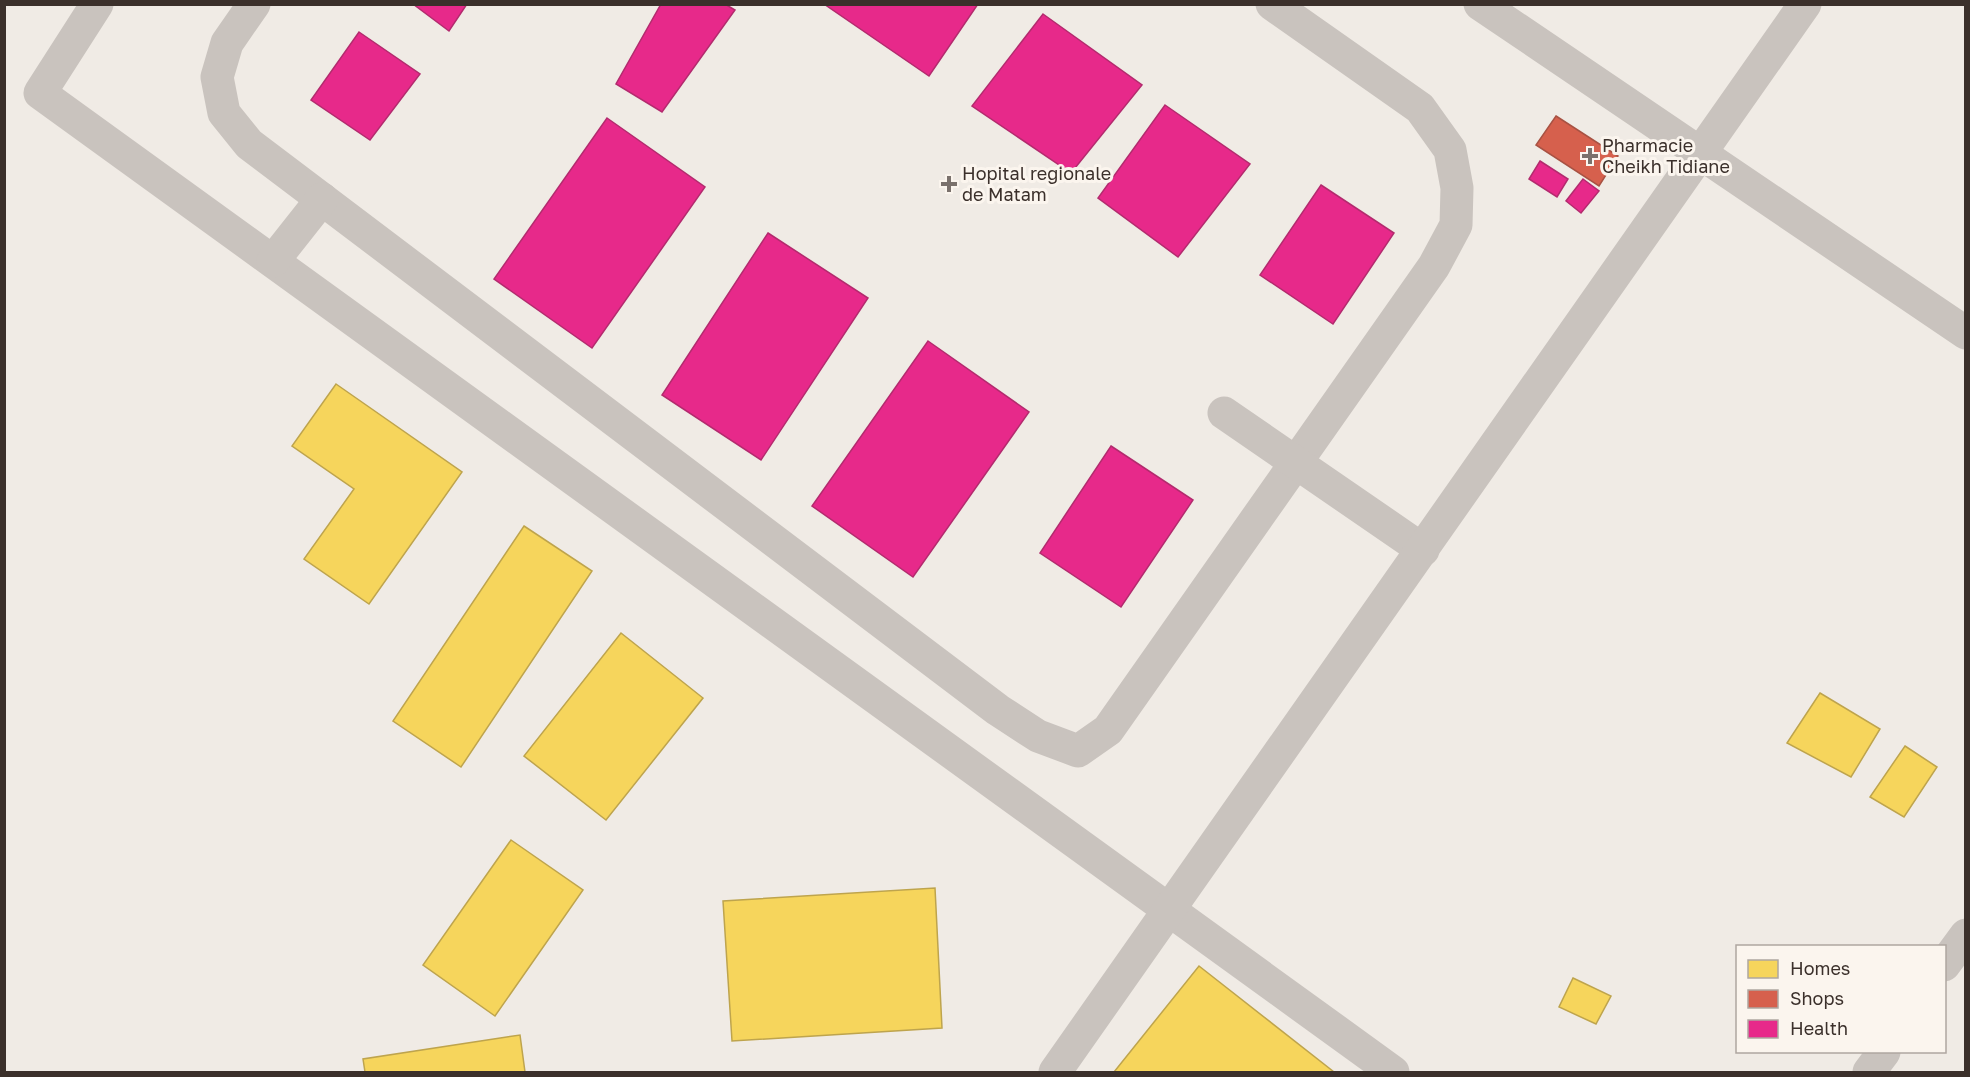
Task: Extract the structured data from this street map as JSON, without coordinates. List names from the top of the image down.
{
  "places": {
    "health": ["Pharmacie Cheikh Tidiane", "Hopital regionale de Matam"]
  },
  "legend": ["Homes", "Shops", "Health"]
}
